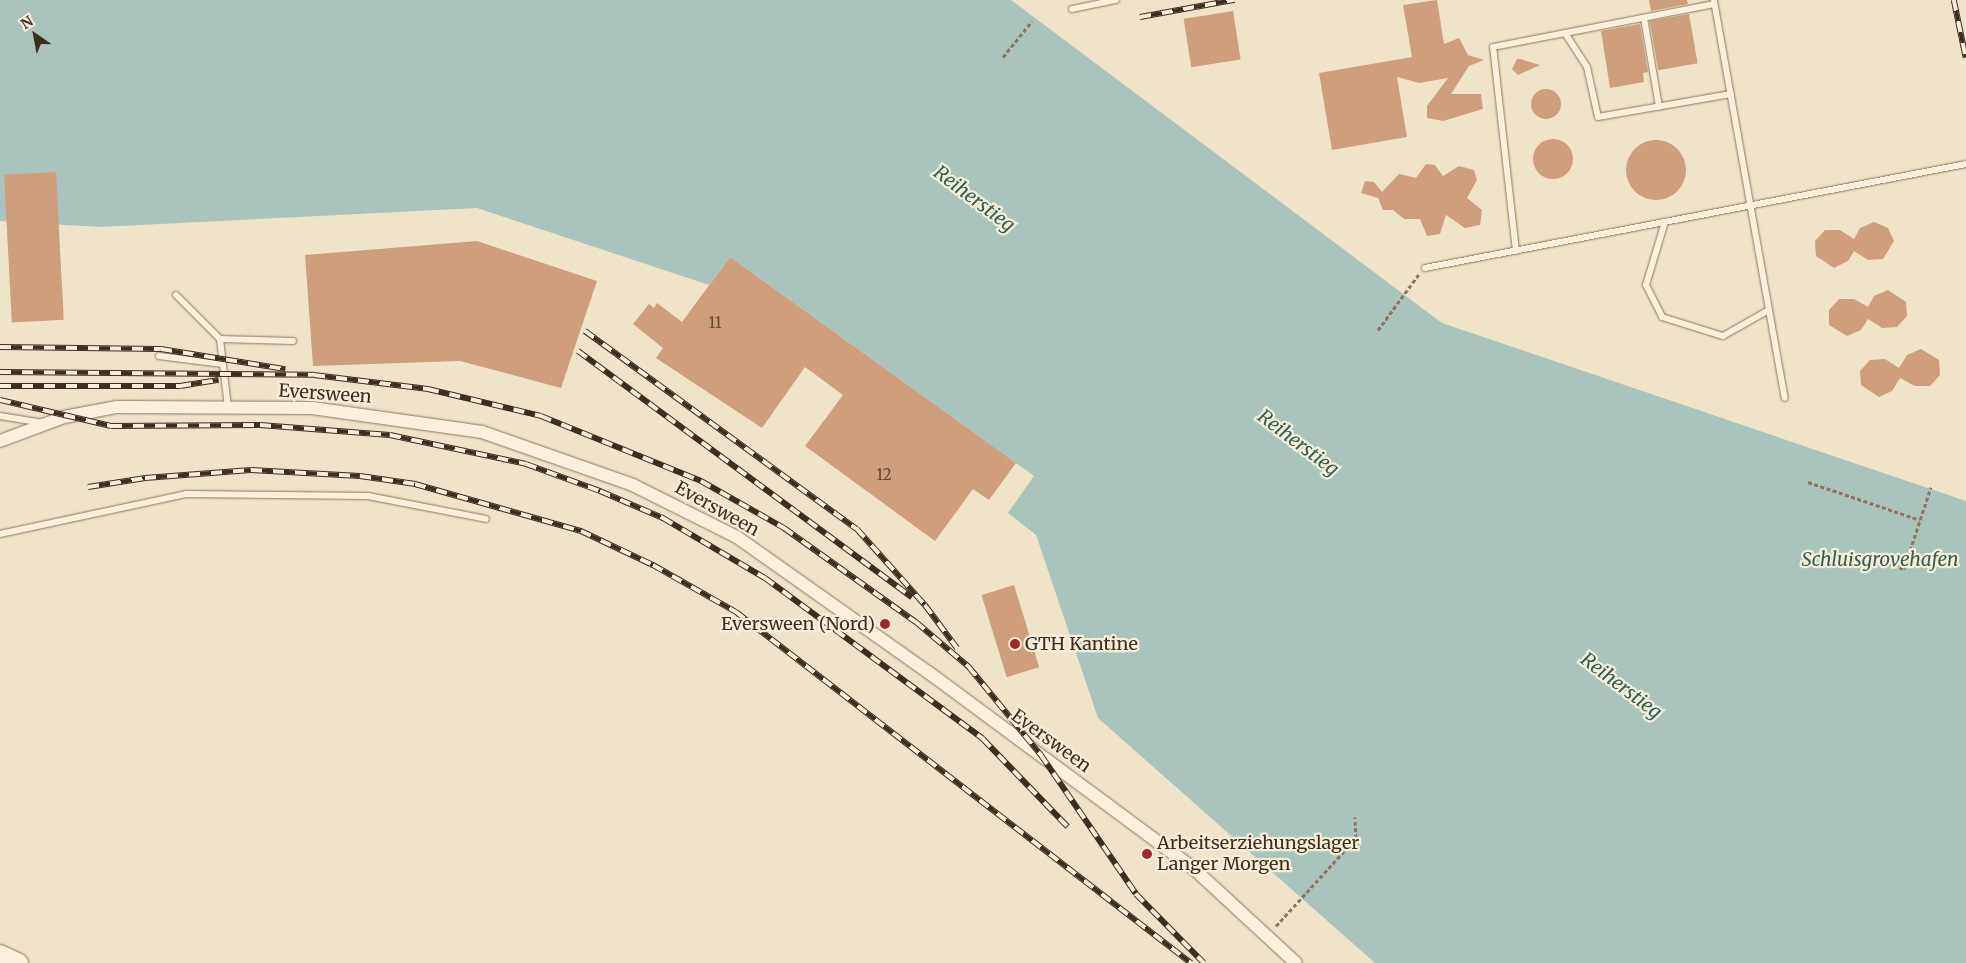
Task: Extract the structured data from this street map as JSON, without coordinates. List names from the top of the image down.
{
  "streets": {
    "street": ["Eversween"]
  },
  "water": ["Reiherstieg", "Schluisgrovehafen"],
  "places": ["Eversween (Nord)", "GTH Kantine", "Arbeitserziehungslager Langer Morgen"],
  "house_numbers": ["11", "12"],
  "north": "top left"
}
